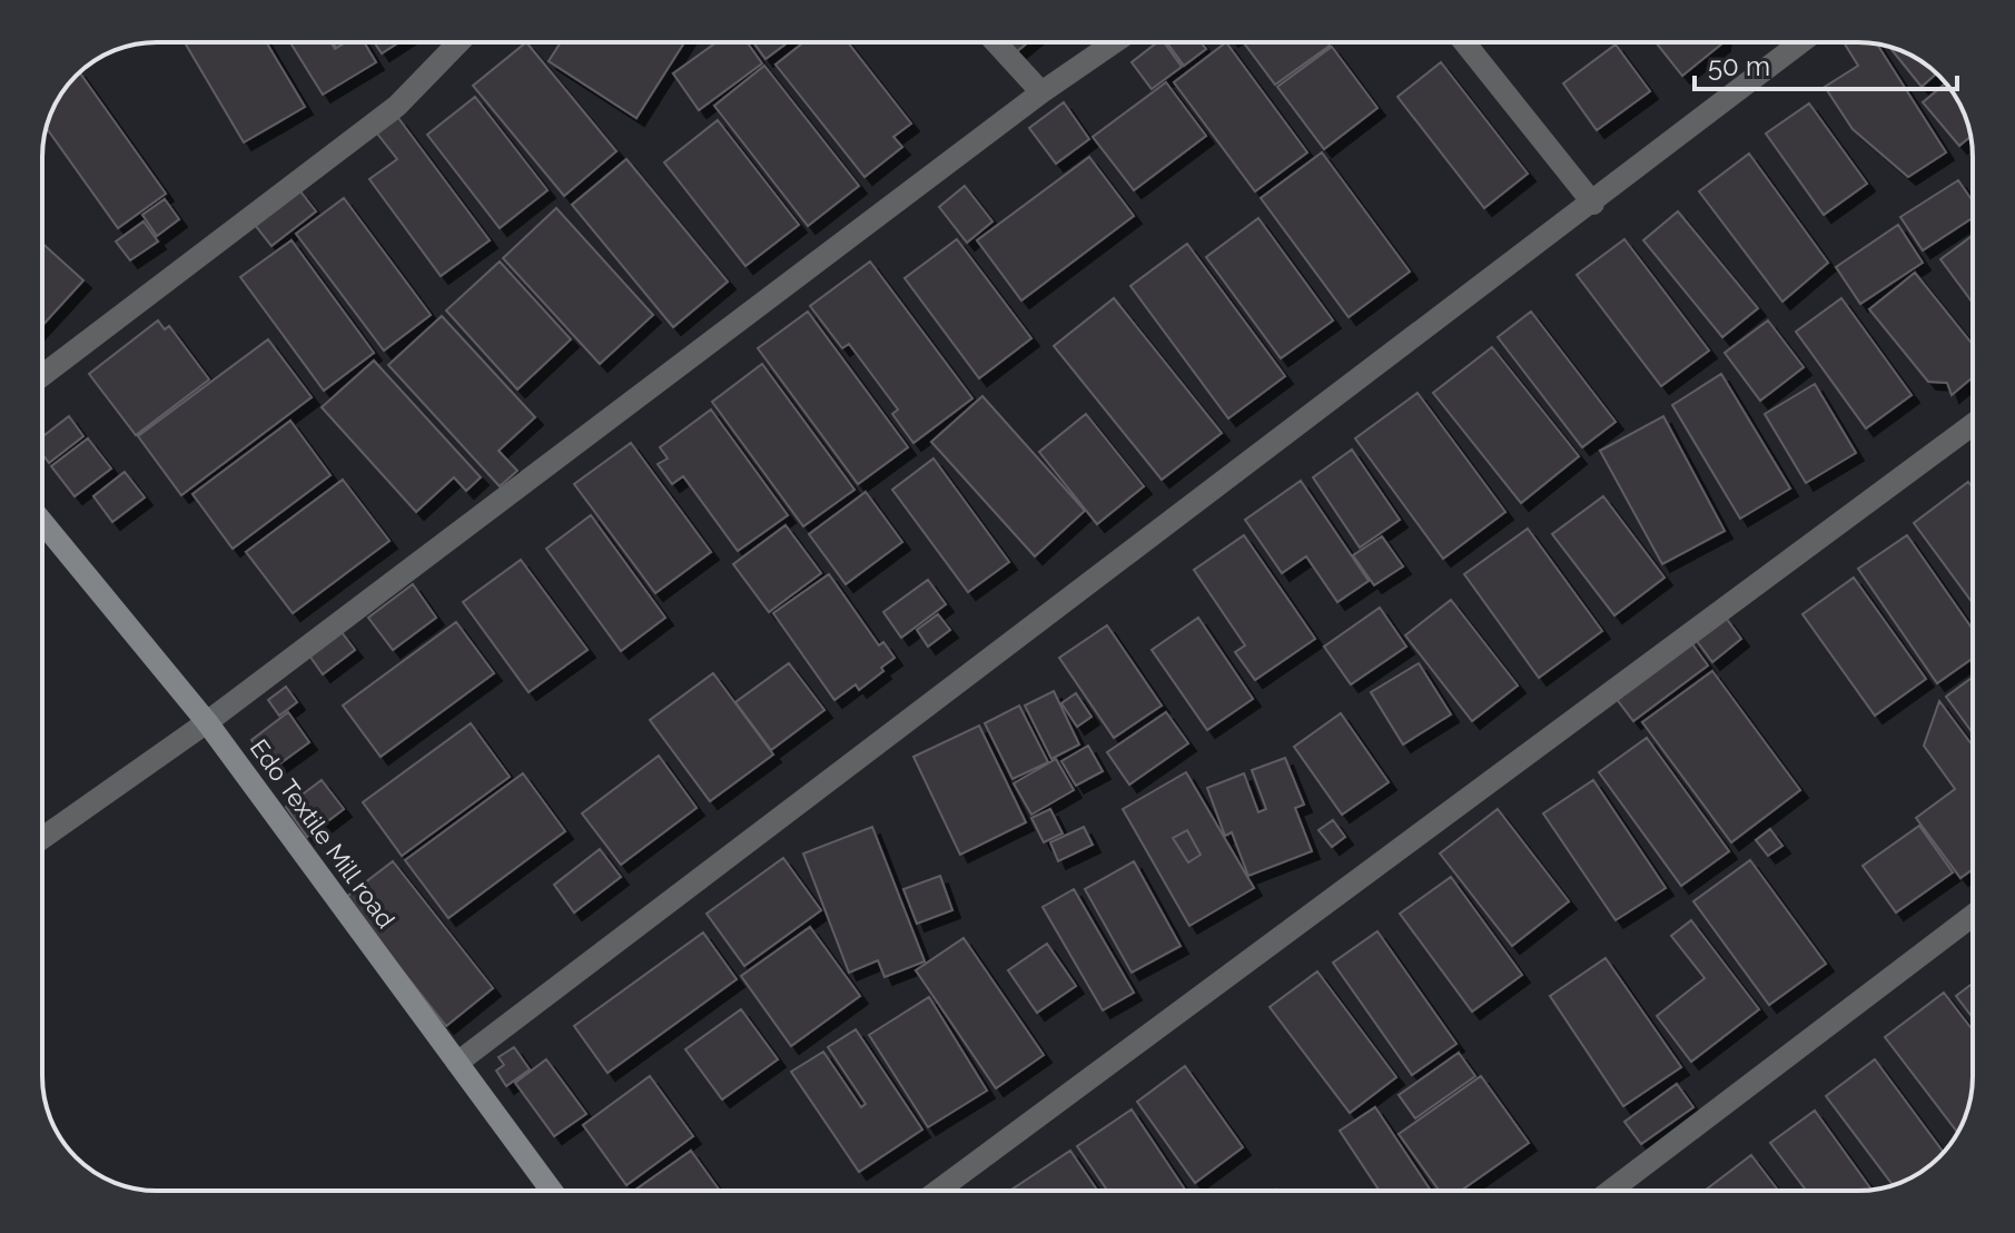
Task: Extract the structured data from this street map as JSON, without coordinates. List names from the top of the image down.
{
  "streets": {
    "street": ["Edo Textile Mill road"]
  },
  "scale_bar": "50 m"
}
